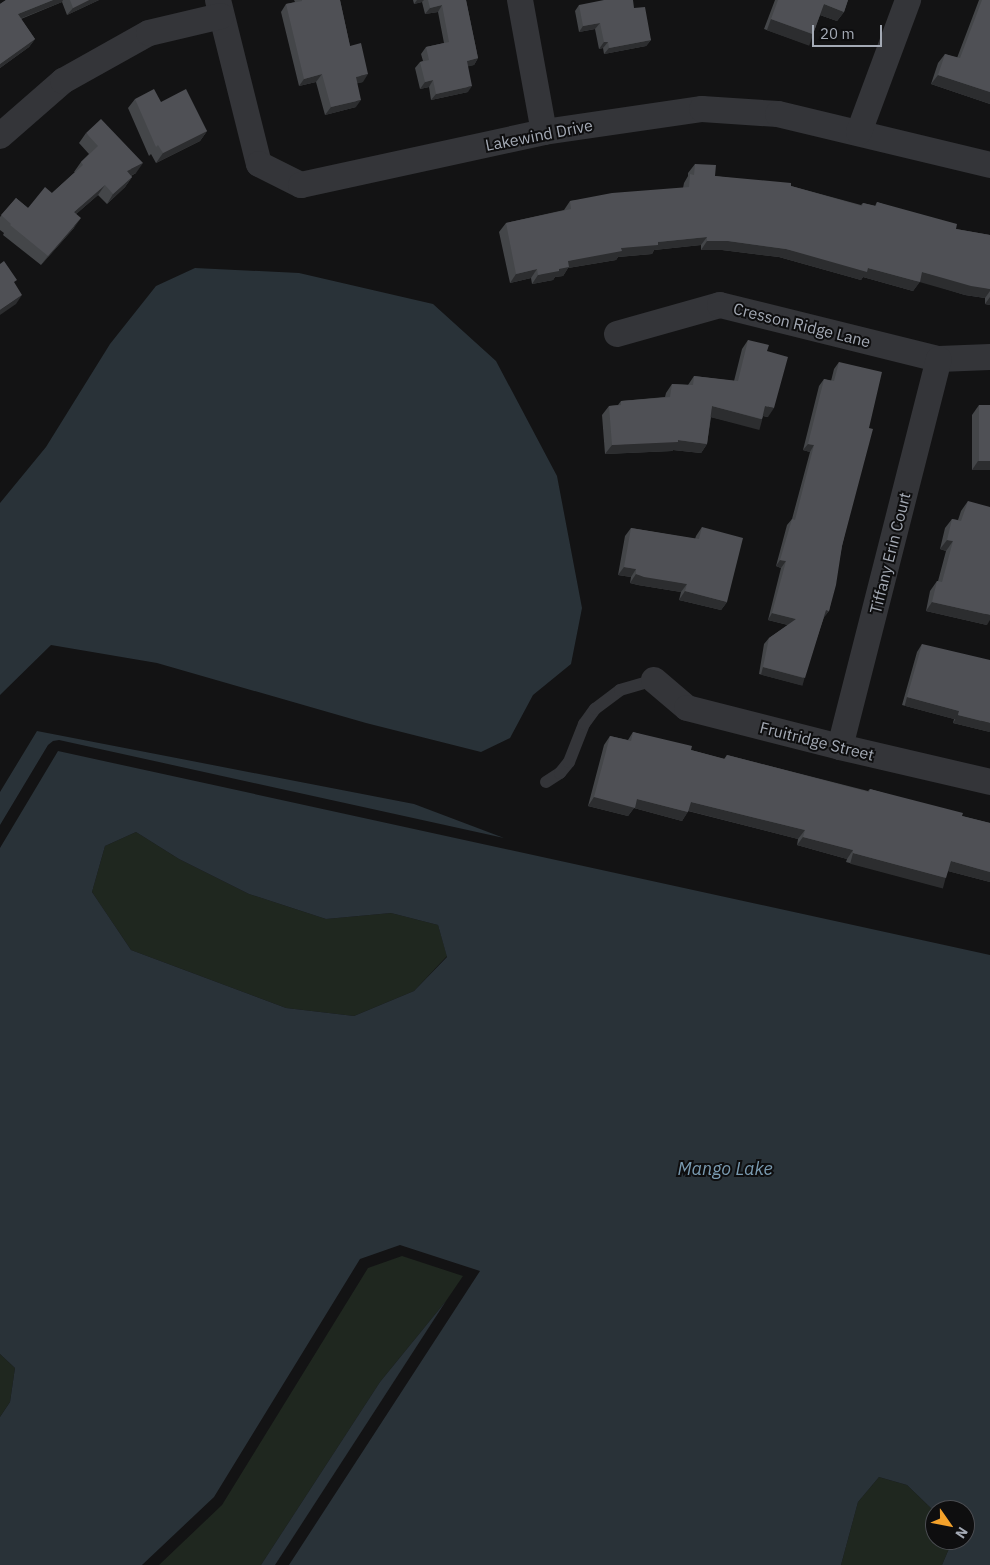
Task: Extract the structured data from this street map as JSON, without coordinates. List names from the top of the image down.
{
  "streets": {
    "street": [
      "Lakewind Drive",
      "Cresson Ridge Lane",
      "Tiffany Erin Court",
      "Fruitridge Street"
    ]
  },
  "crossings": [
    ["Cresson Ridge Lane", "Tiffany Erin Court"],
    ["Tiffany Erin Court", "Fruitridge Street"]
  ],
  "water": ["Mango Lake"],
  "scale_bar": "20 m",
  "north": "bottom right"
}
